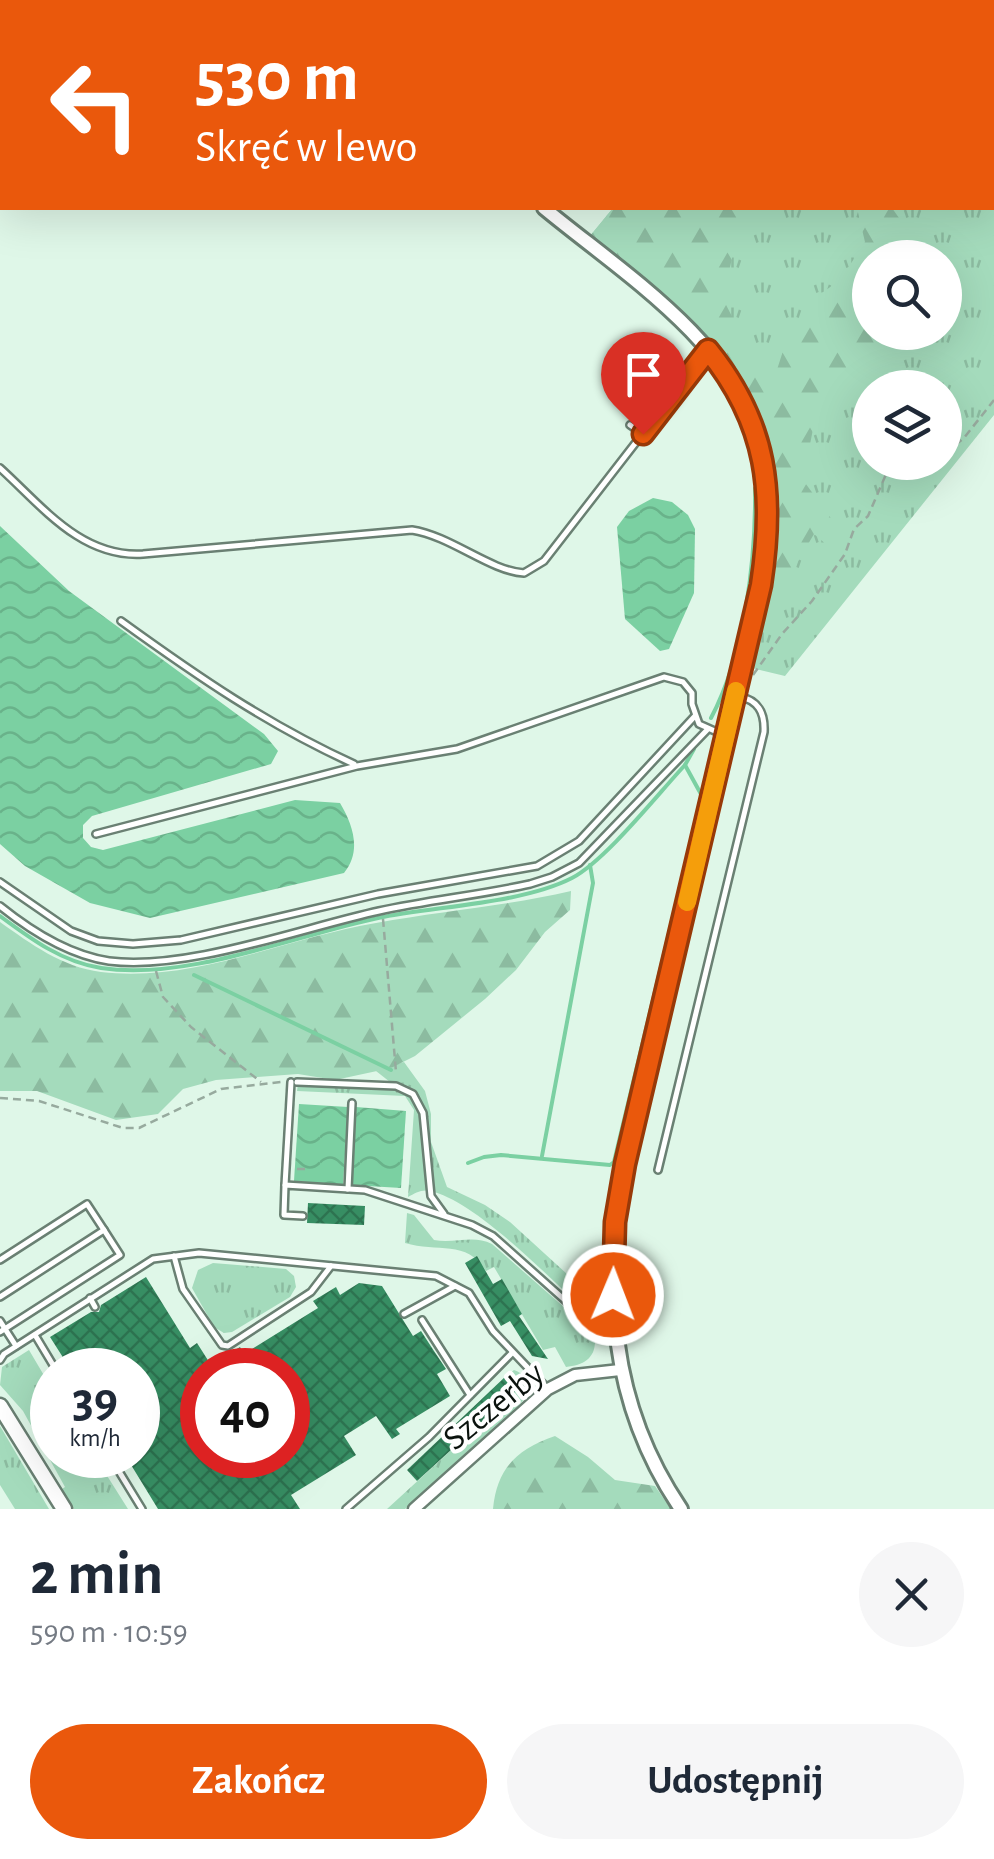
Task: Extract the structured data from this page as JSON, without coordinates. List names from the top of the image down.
{
  "streets": {
    "street": ["Szczerby"]
  },
  "page": {
    "turn": ["530 m", "Skręć w lewo"],
    "speed": "39 km/h",
    "limit": "40",
    "heading": ["2 min", "590 m · 10:59"],
    "buttons": ["Zakończ", "Udostępnij"]
  }
}
